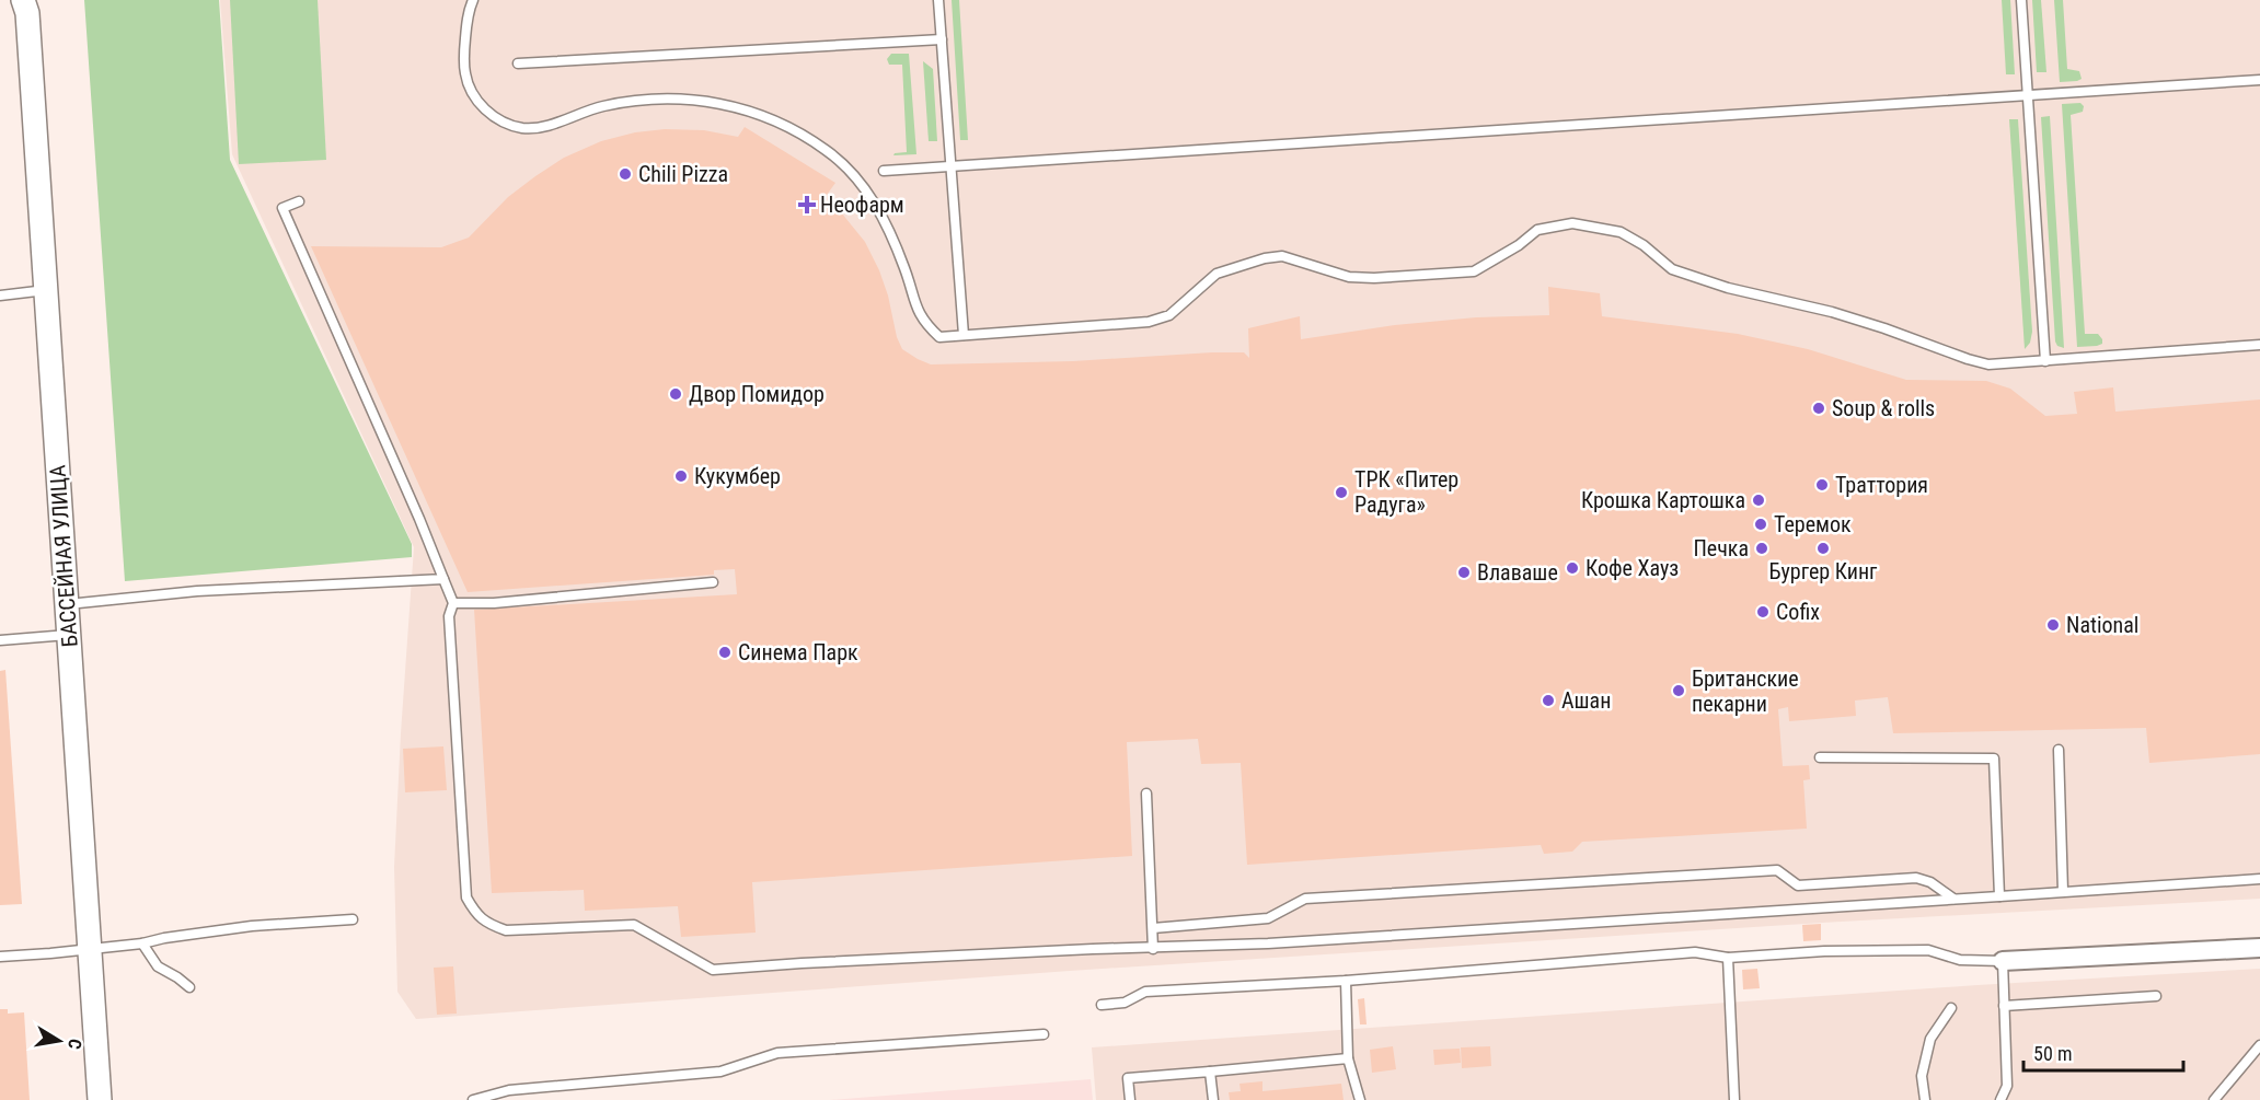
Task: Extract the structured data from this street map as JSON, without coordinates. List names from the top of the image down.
{
  "streets": {
    "street": ["БАССЕЙНАЯ УЛИЦА"]
  },
  "places": {
    "other": [
      "Chili Pizza",
      "Двор Помидор",
      "Soup & rolls",
      "Кукумбер",
      "Траттория",
      "ТРК «Питер Радуга»",
      "Крошка Картошка",
      "Теремок",
      "Печка",
      "Бургер Кинг",
      "Кофе Хауз",
      "Влаваше",
      "Cofix",
      "National",
      "Синема Парк",
      "Британские пекарни",
      "Ашан"
    ],
    "health": ["Неофарм"]
  },
  "scale_bar": "50 m",
  "north": "right"
}
